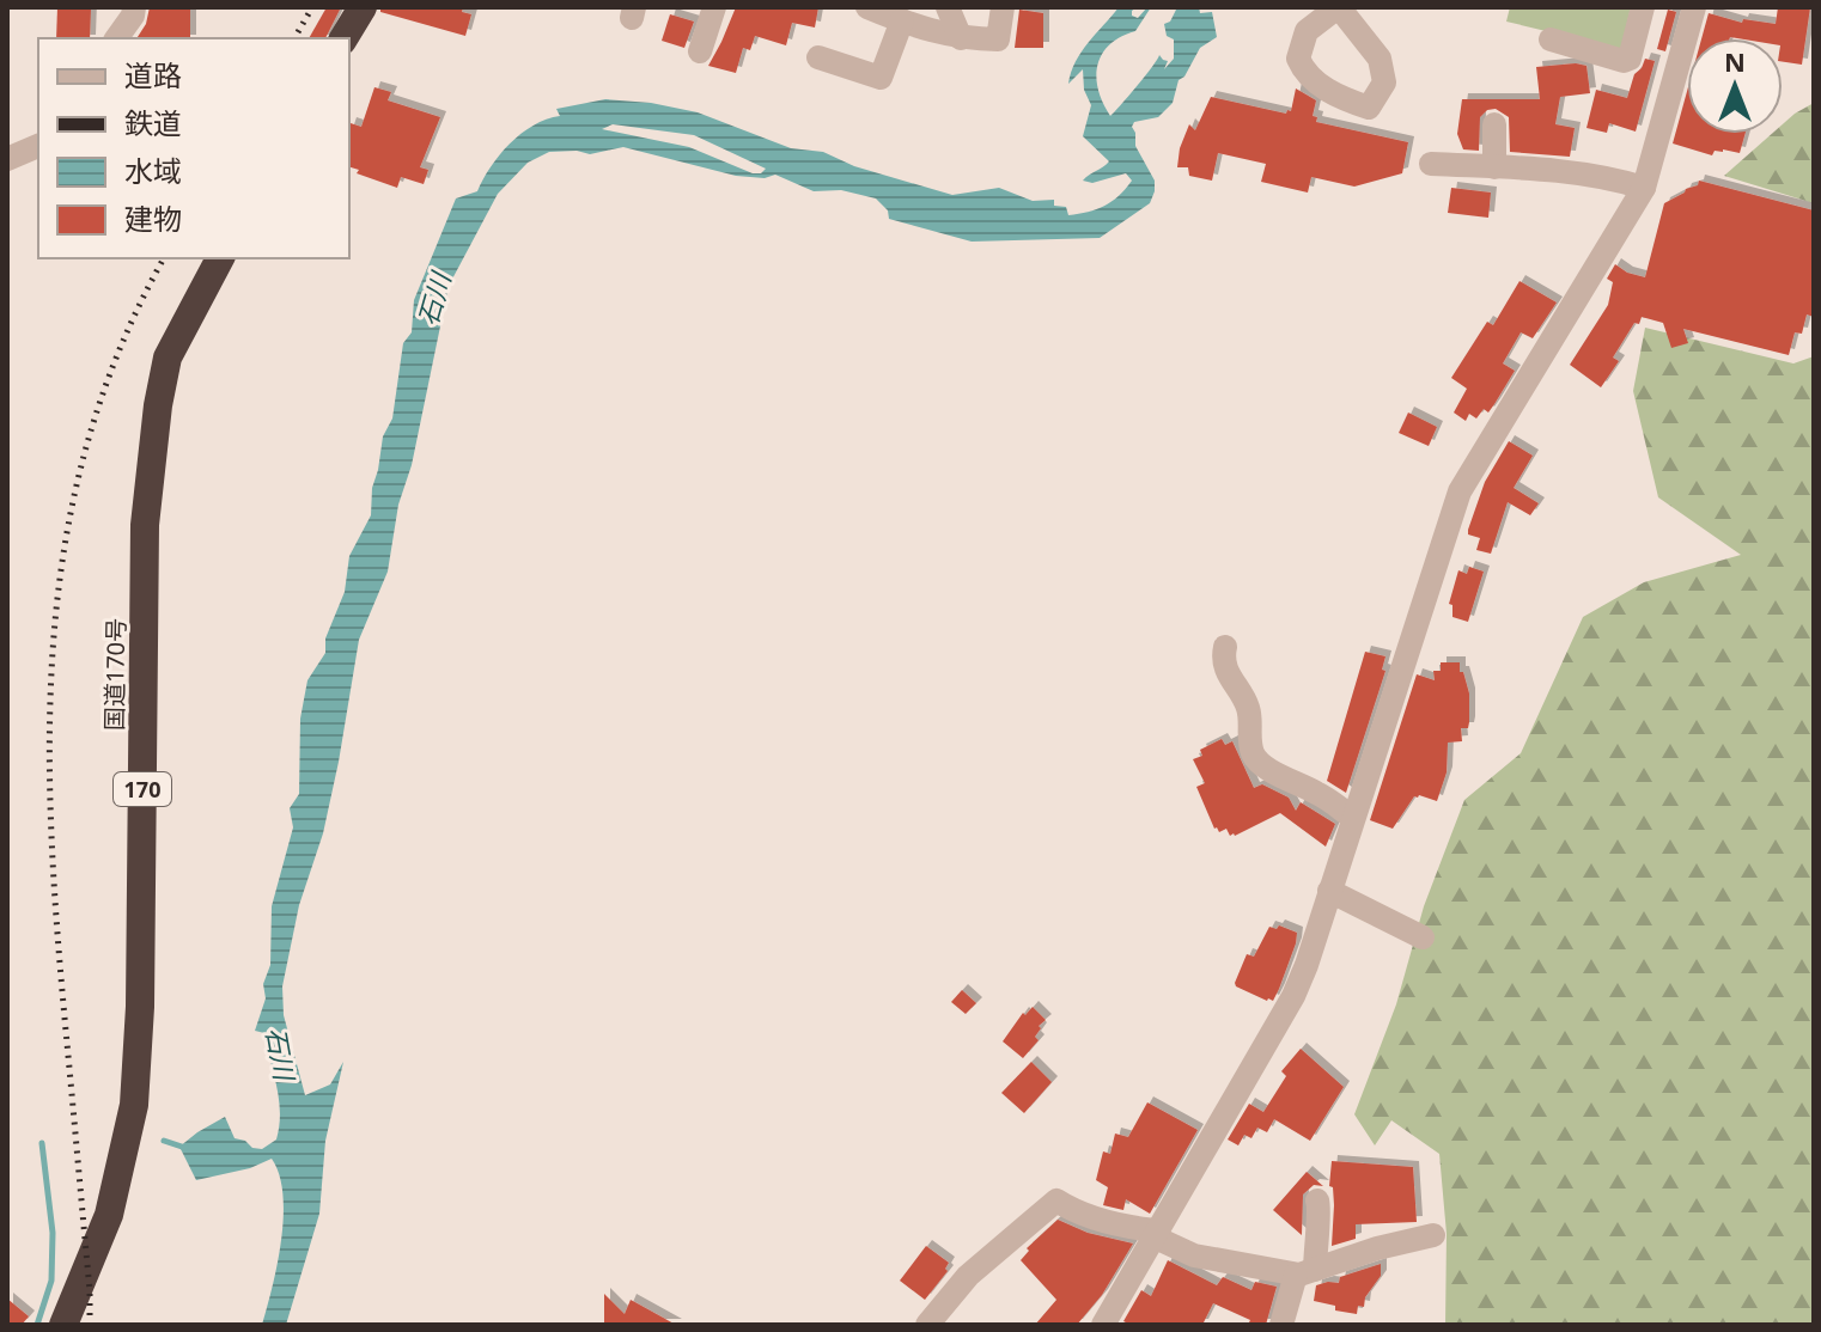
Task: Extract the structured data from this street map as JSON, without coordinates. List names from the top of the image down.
{
  "streets": {
    "highway": ["国道170号", "170"]
  },
  "water": ["石川"],
  "legend": [
    "道路",
    "鉄道",
    "水域",
    "建物"
  ],
  "north": "top"
}
